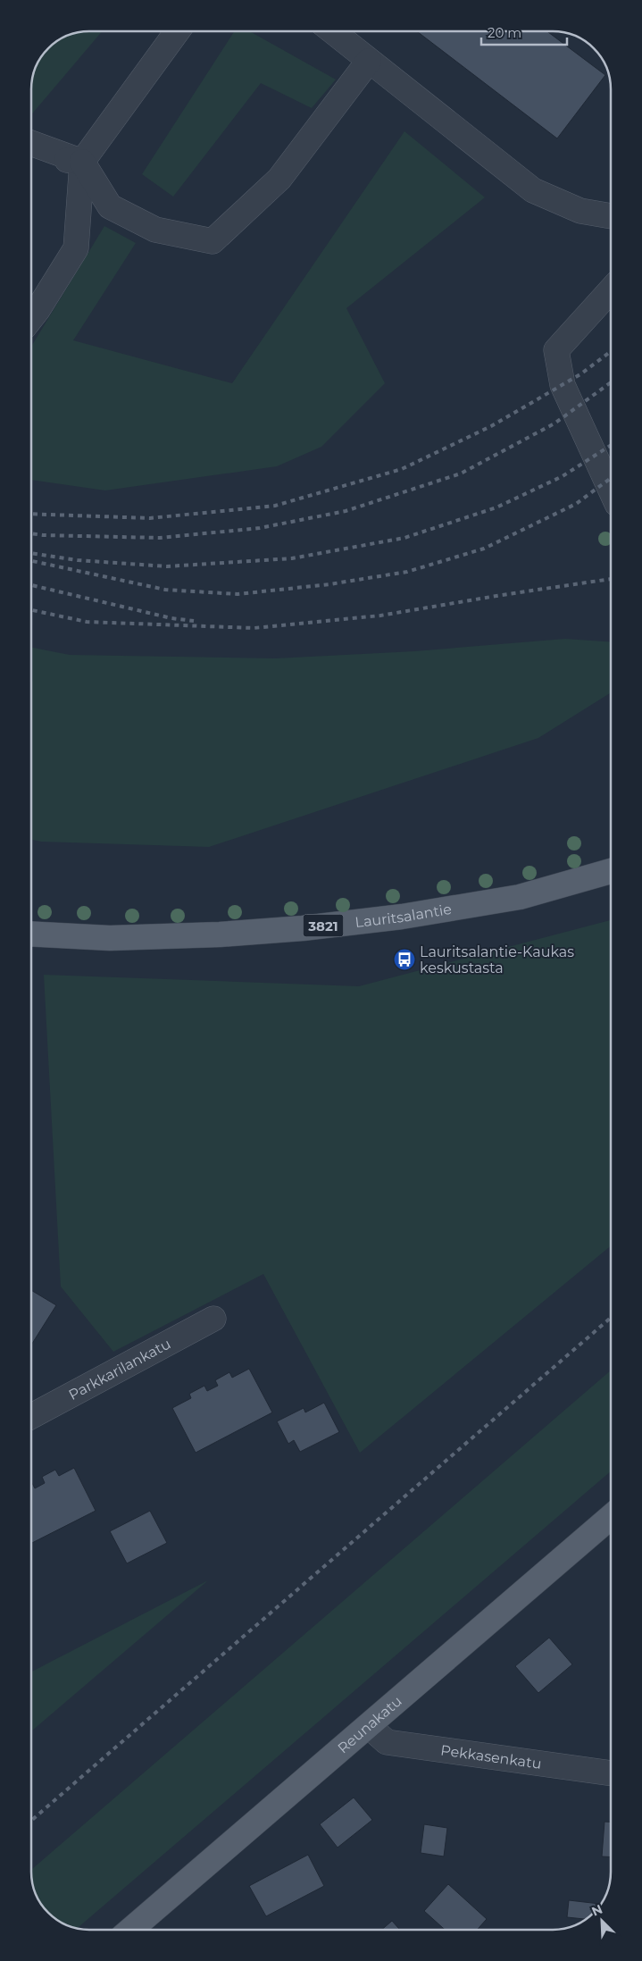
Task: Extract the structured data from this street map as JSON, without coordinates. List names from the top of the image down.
{
  "streets": {
    "main road": ["Lauritsalantie", "3821", "Reunakatu"],
    "street": ["Parkkarilankatu", "Pekkasenkatu"]
  },
  "crossings": [
    ["Reunakatu", "Pekkasenkatu"]
  ],
  "places": {
    "bus stop": ["Lauritsalantie-Kaukas keskustasta"]
  },
  "scale_bar": "20 m",
  "north": "top left"
}
